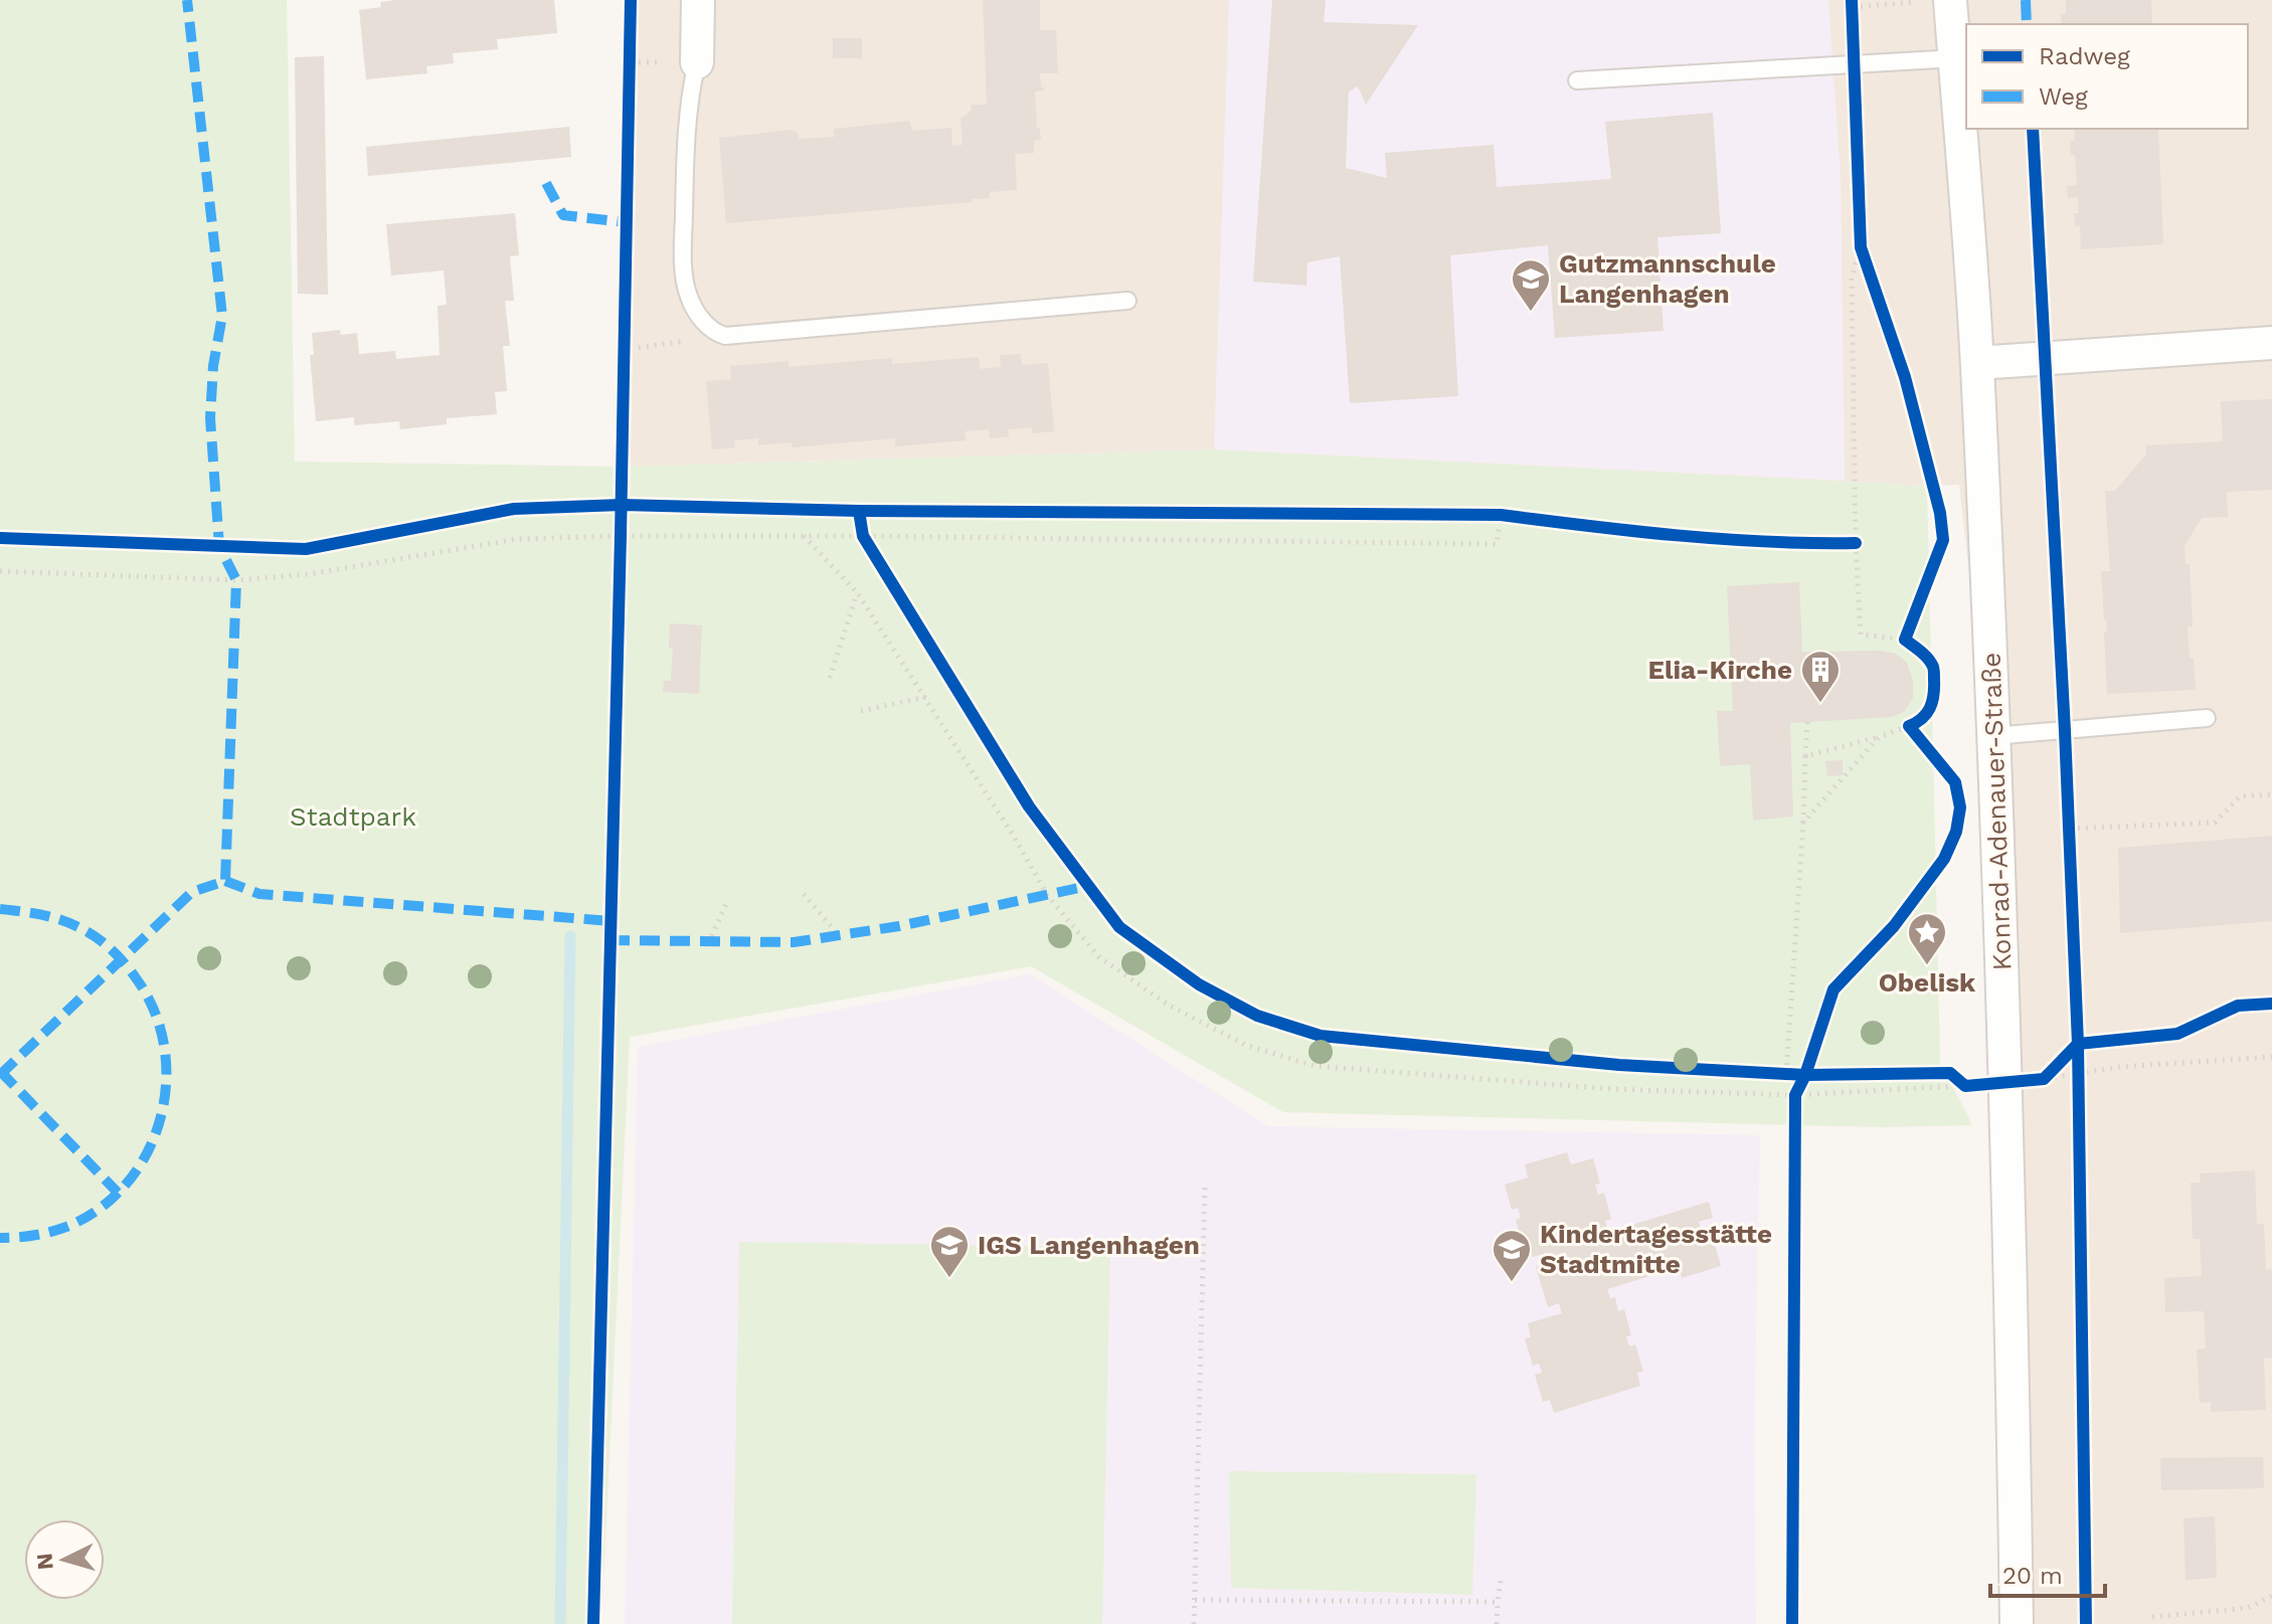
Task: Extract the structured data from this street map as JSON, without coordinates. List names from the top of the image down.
{
  "streets": {
    "street": ["Konrad-Adenauer-Straße"]
  },
  "parks": ["Stadtpark"],
  "places": {
    "school or university": ["Gutzmannschule Langenhagen", "IGS Langenhagen", "Kindertagesstätte Stadtmitte"],
    "building": ["Elia-Kirche"],
    "place": ["Obelisk"]
  },
  "legend": ["Radweg", "Weg"],
  "scale_bar": "20 m",
  "north": "left"
}
